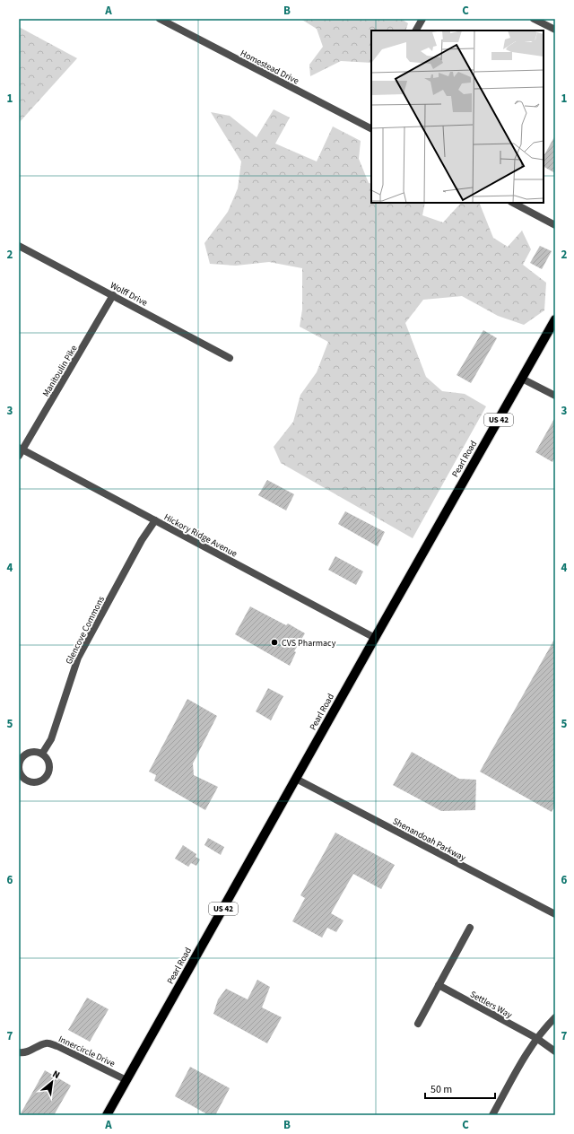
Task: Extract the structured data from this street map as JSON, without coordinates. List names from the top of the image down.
{
  "streets": {
    "main road": ["US 42", "Pearl Road"],
    "street": [
      "Homestead Drive",
      "Wolff Drive",
      "Manitoulin Pike",
      "Hickory Ridge Avenue",
      "Glencove Commons",
      "Shenandoah Parkway",
      "Settlers Way",
      "Innercircle Drive"
    ]
  },
  "crossings": [
    ["Wolff Drive", "Manitoulin Pike"],
    ["Manitoulin Pike", "Hickory Ridge Avenue"],
    ["Pearl Road", "Hickory Ridge Avenue"],
    ["Pearl Road", "Shenandoah Parkway"],
    ["Pearl Road", "Innercircle Drive"],
    ["Hickory Ridge Avenue", "Glencove Commons"]
  ],
  "places": ["CVS Pharmacy"],
  "scale_bar": "50 m",
  "north": "top right",
  "grid": {
    "columns": ["A", "B", "C"],
    "rows": [
      "1",
      "2",
      "3",
      "4",
      "5",
      "6",
      "7"
    ]
  }
}
